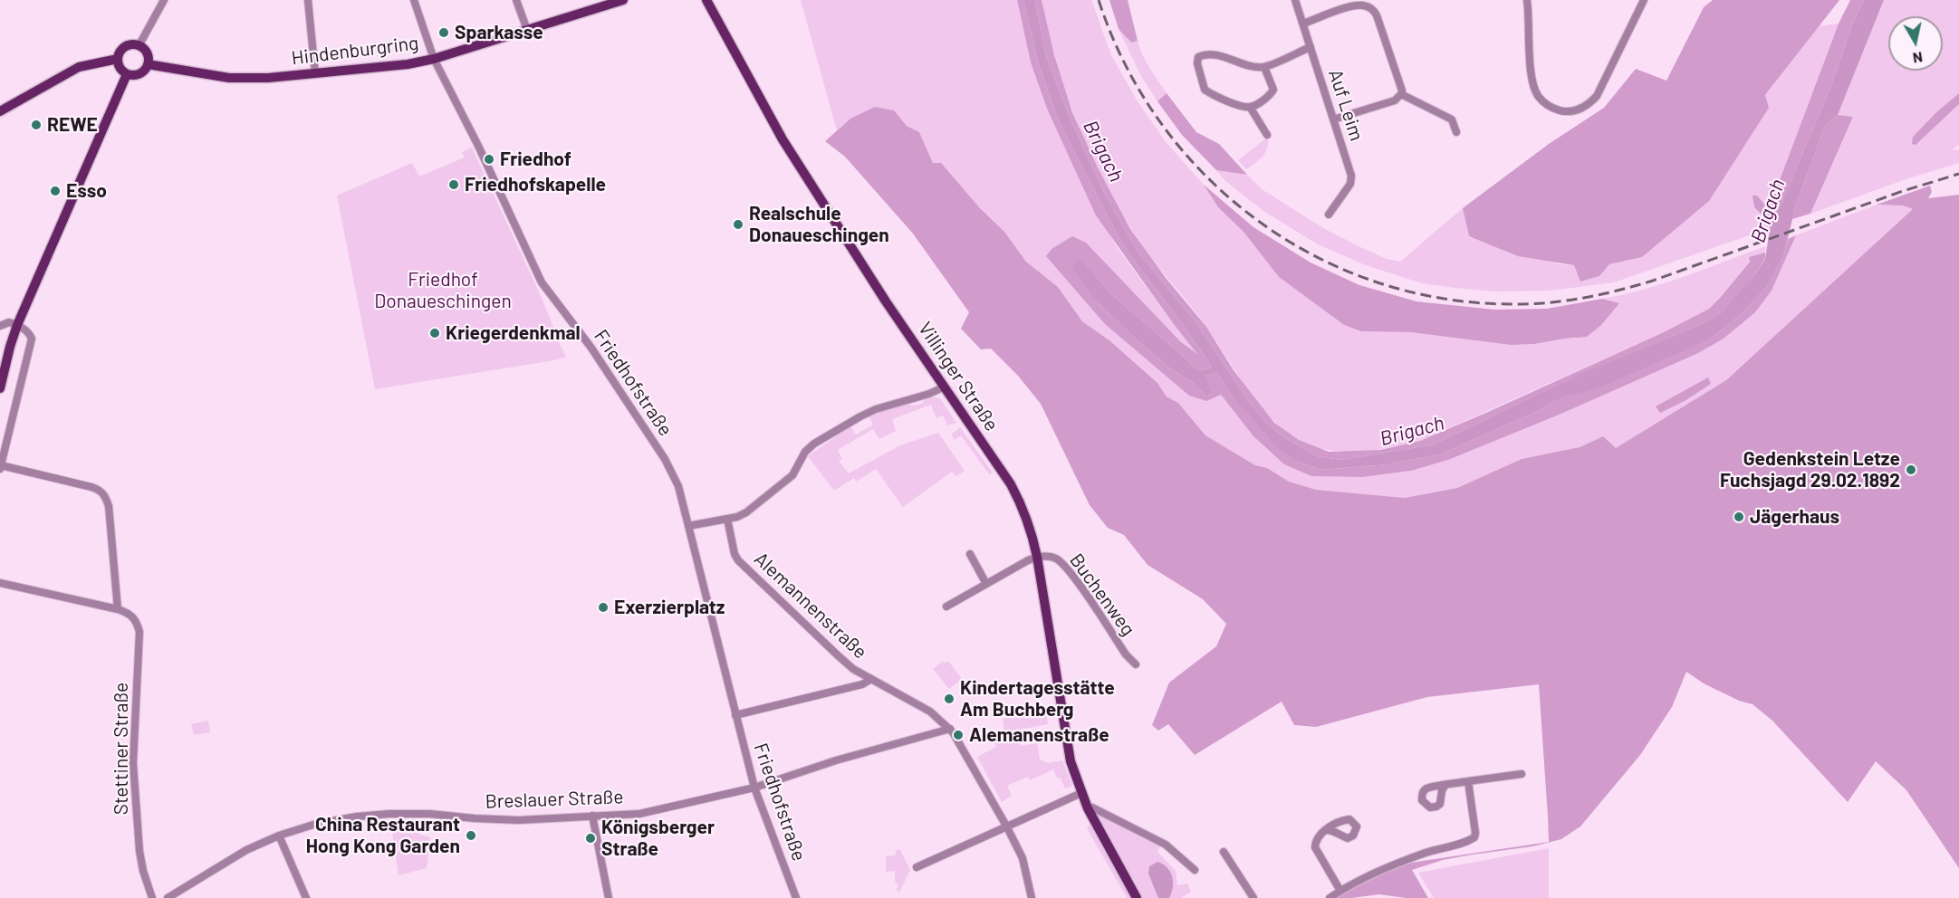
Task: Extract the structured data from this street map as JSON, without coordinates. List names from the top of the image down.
{
  "streets": {
    "main road": ["Hindenburgring", "Villinger Straße"],
    "street": [
      "Auf Leim",
      "Friedhofstraße",
      "Buchenweg",
      "Alemannenstraße",
      "Stettiner Straße",
      "Breslauer Straße"
    ]
  },
  "crossings": [
    ["Hindenburgring", "Friedhofstraße"],
    ["Villinger Straße", "Buchenweg"],
    ["Friedhofstraße", "Alemannenstraße"],
    ["Friedhofstraße", "Breslauer Straße"],
    ["Alemannenstraße", "Breslauer Straße"]
  ],
  "water": ["Brigach"],
  "parks": ["Friedhof Donaueschingen"],
  "places": [
    "Sparkasse",
    "REWE",
    "Friedhof",
    "Friedhofskapelle",
    "Esso",
    "Realschule Donaueschingen",
    "Kriegerdenkmal",
    "Gedenkstein Letze Fuchsjagd 29.02.1892",
    "Jägerhaus",
    "Exerzierplatz",
    "Kindertagesstätte Am Buchberg",
    "Alemanenstraße",
    "China Restaurant Hong Kong Garden",
    "Königsberger Straße"
  ],
  "north": "bottom"
}
